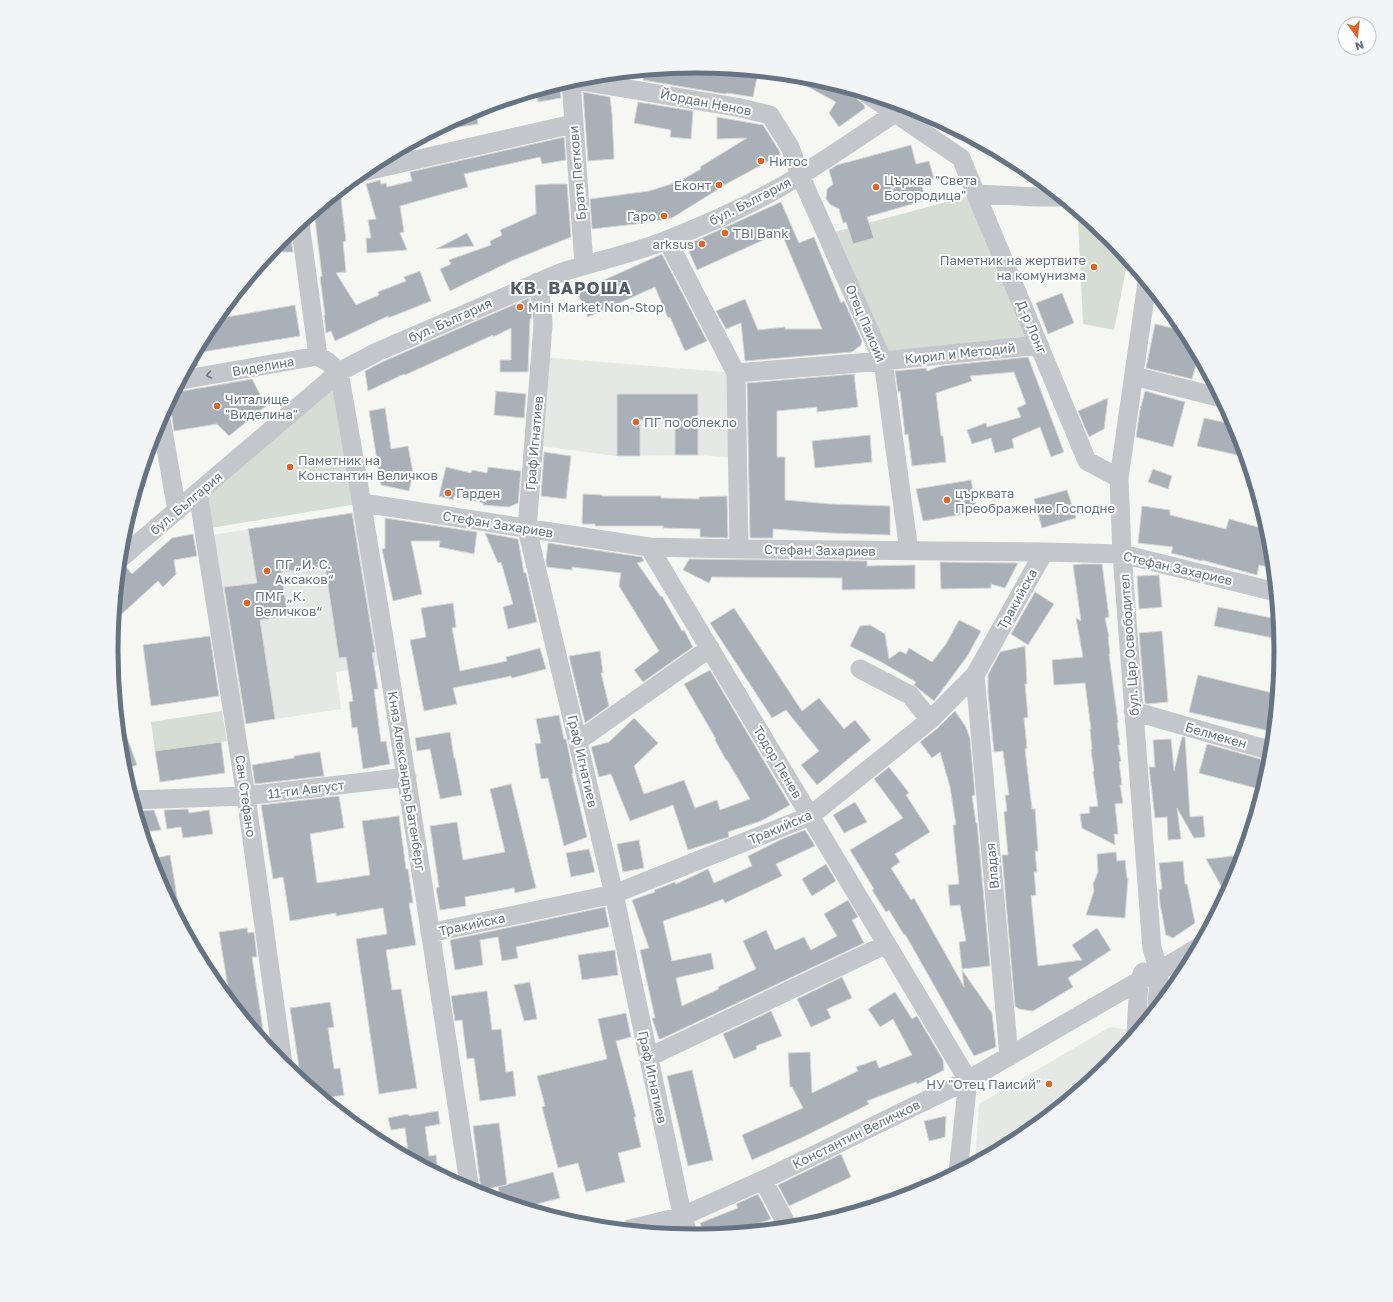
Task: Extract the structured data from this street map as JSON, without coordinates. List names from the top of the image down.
{
  "streets": {
    "street": [
      "Йордан Ненов",
      "Братя Петкови",
      "бул. България",
      "Отец Паисий",
      "Д-р Лонг",
      "Кирил и Методий",
      "Виделина",
      "Граф Игнатиев",
      "Стефан Захариев",
      "Тракийска",
      "бул. Цар Освободител",
      "Белмекен",
      "Тодор Пенев",
      "Княз Александър Батенберг",
      "11-ти Август",
      "Сан Стефано",
      "Владая",
      "Константин Величков"
    ]
  },
  "crossings": [
    ["Йордан Ненов", "бул. България"],
    ["Йордан Ненов", "Отец Паисий"],
    ["Братя Петкови", "бул. България"],
    ["бул. България", "Отец Паисий"],
    ["бул. България", "Граф Игнатиев"],
    ["бул. България", "Княз Александър Батенберг"],
    ["бул. България", "Сан Стефано"],
    ["Отец Паисий", "Кирил и Методий"],
    ["Отец Паисий", "Стефан Захариев"],
    ["Д-р Лонг", "Кирил и Методий"],
    ["Д-р Лонг", "бул. Цар Освободител"],
    ["Граф Игнатиев", "Стефан Захариев"],
    ["Граф Игнатиев", "Тракийска"],
    ["Граф Игнатиев", "Константин Величков"],
    ["Стефан Захариев", "Тракийска"],
    ["Стефан Захариев", "бул. Цар Освободител"],
    ["Стефан Захариев", "Тодор Пенев"],
    ["Стефан Захариев", "Княз Александър Батенберг"],
    ["Тракийска", "Тодор Пенев"],
    ["Тракийска", "Княз Александър Батенберг"],
    ["Тракийска", "Владая"],
    ["бул. Цар Освободител", "Белмекен"],
    ["бул. Цар Освободител", "Константин Величков"],
    ["Тодор Пенев", "Константин Величков"],
    ["Княз Александър Батенберг", "11-ти Август"],
    ["11-ти Август", "Сан Стефано"],
    ["Владая", "Константин Величков"]
  ],
  "one_way": ["Виделина"],
  "districts": ["КВ. ВАРОША"],
  "places": [
    "Нитос",
    "Еконт",
    "Църква \"Света Богородица\"",
    "Гаро",
    "TBI Bank",
    "arksus",
    "Паметник на жертвите на комунизма",
    "Mini Market Non-Stop",
    "Читалище \"Виделина\"",
    "ПГ по облекло",
    "Паметник на Константин Величков",
    "Гарден",
    "църквата Преображение Господне",
    "ПГ „И. С. Аксаков“",
    "ПМГ „К. Величков“",
    "НУ \"Отец Паисий\""
  ],
  "north": "bottom"
}
